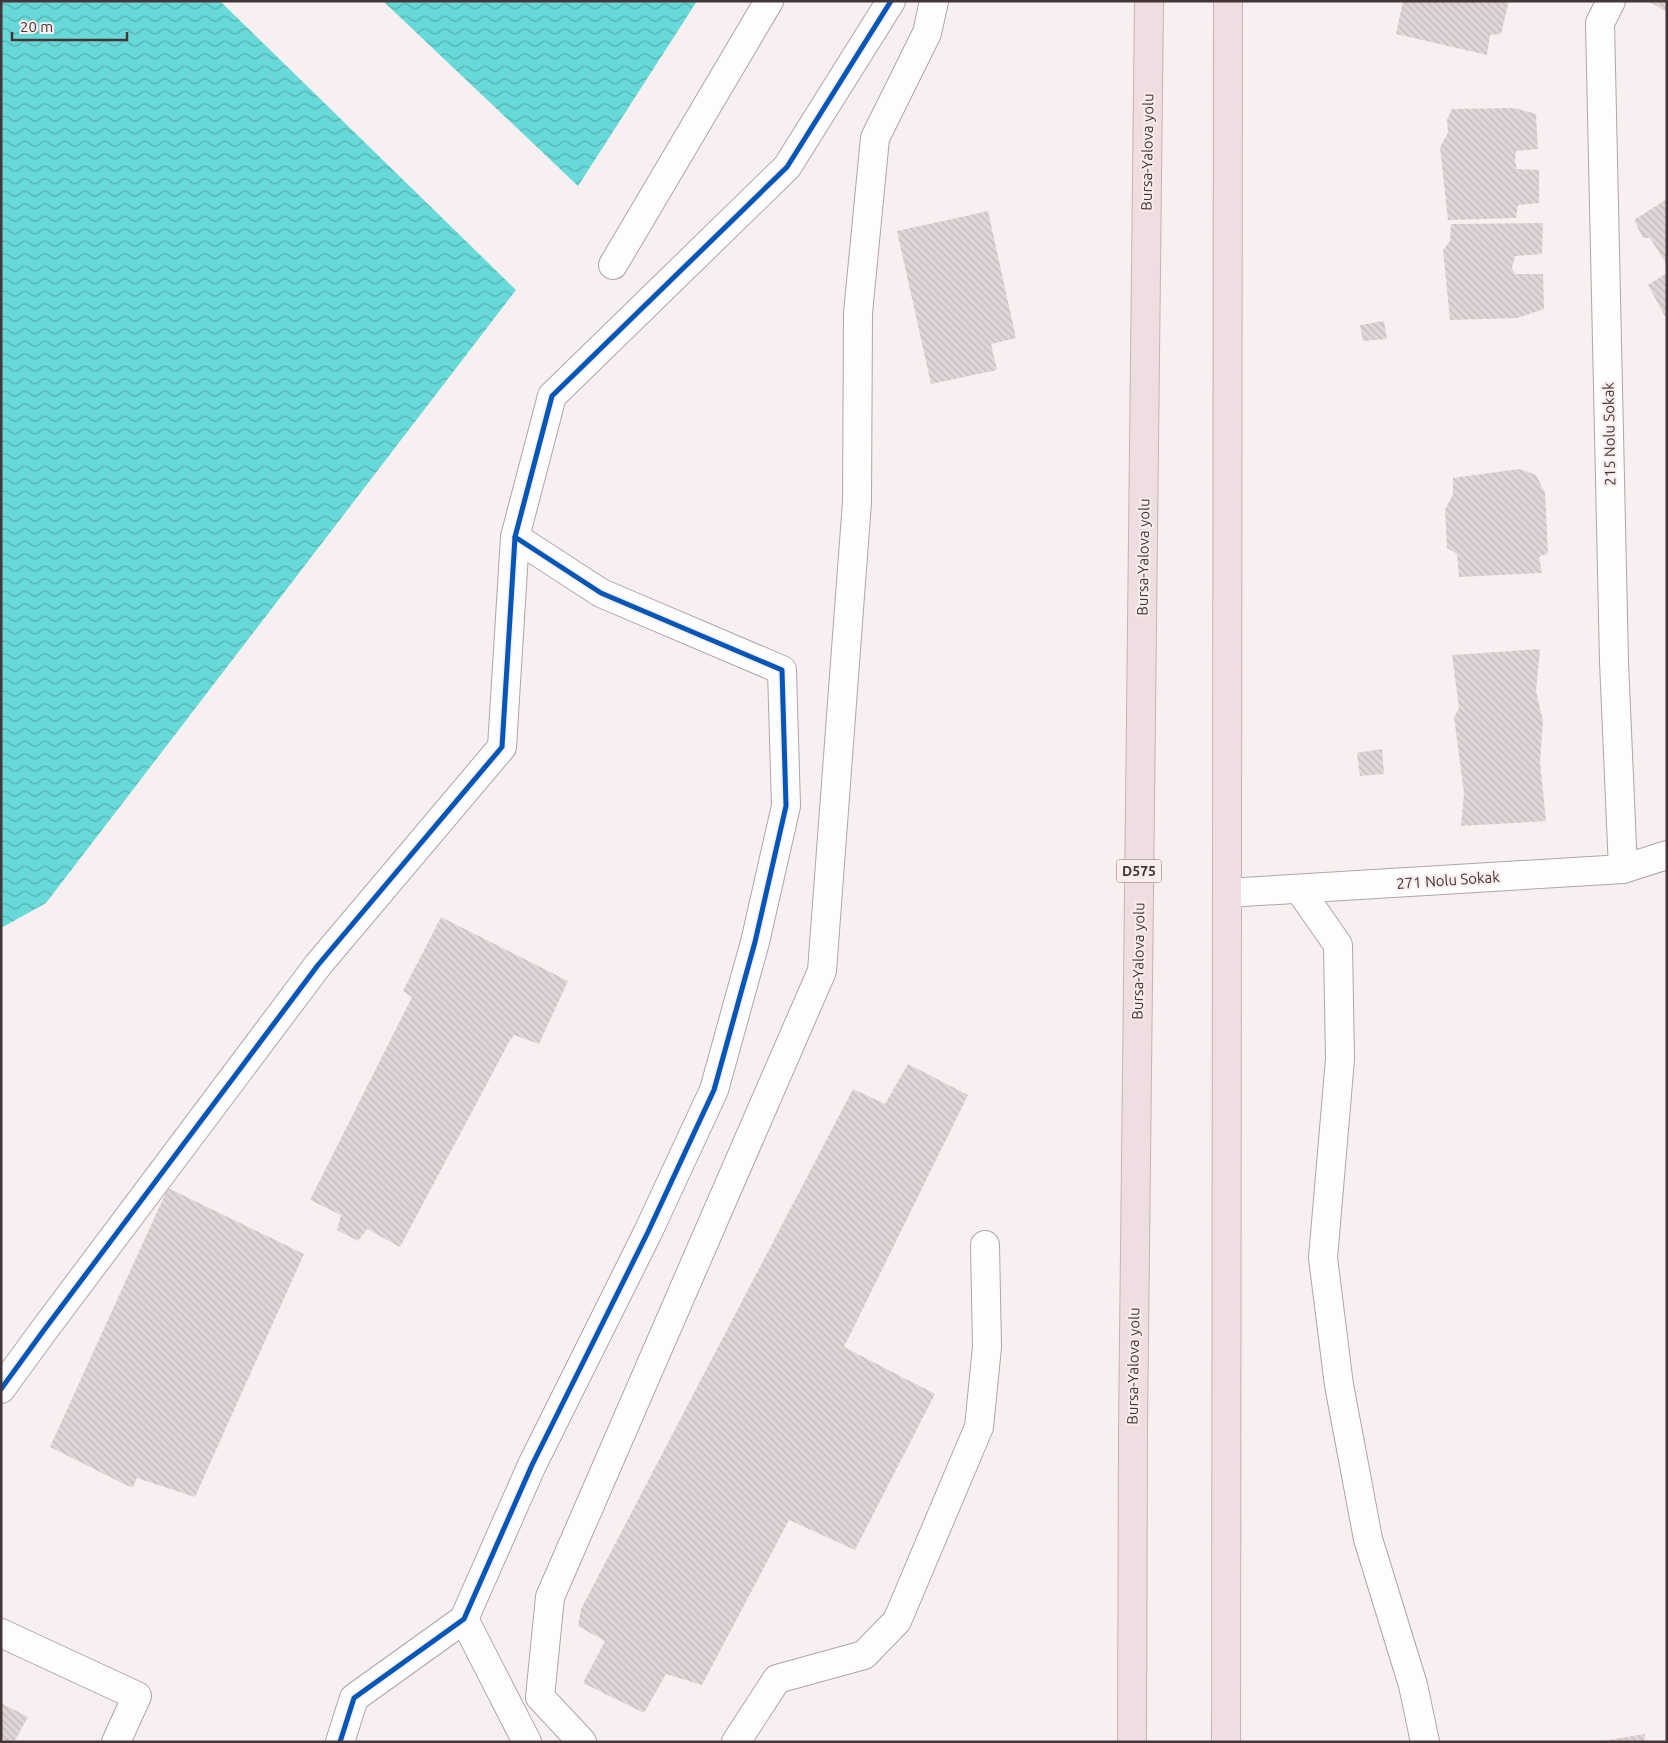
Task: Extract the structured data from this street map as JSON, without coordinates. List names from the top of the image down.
{
  "streets": {
    "highway": ["Bursa-Yalova yolu", "D575"],
    "street": ["215 Nolu Sokak", "271 Nolu Sokak"]
  },
  "crossings": [
    ["215 Nolu Sokak", "271 Nolu Sokak"]
  ],
  "scale_bar": "20 m"
}
